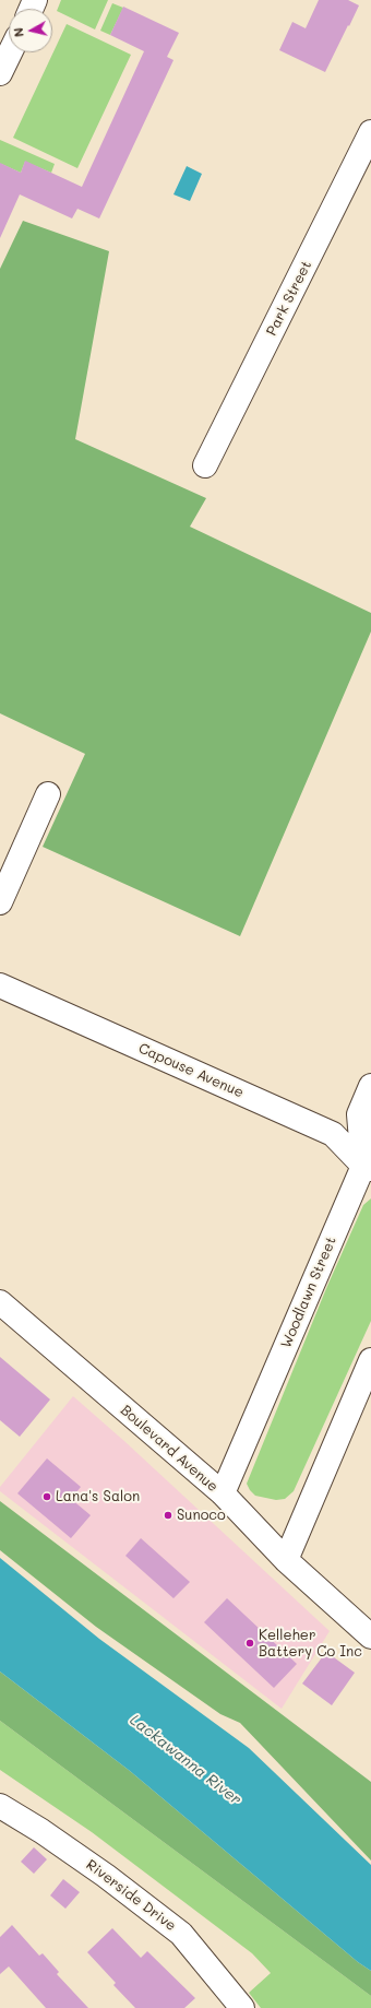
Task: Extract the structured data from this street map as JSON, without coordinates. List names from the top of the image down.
{
  "streets": {
    "street": [
      "Park Street",
      "Capouse Avenue",
      "Woodlawn Street",
      "Boulevard Avenue",
      "Riverside Drive"
    ]
  },
  "crossings": [
    ["Capouse Avenue", "Woodlawn Street"],
    ["Woodlawn Street", "Boulevard Avenue"]
  ],
  "water": ["Lackawanna River"],
  "places": ["Lana's Salon", "Sunoco", "Kelleher Battery Co Inc"],
  "north": "left"
}
